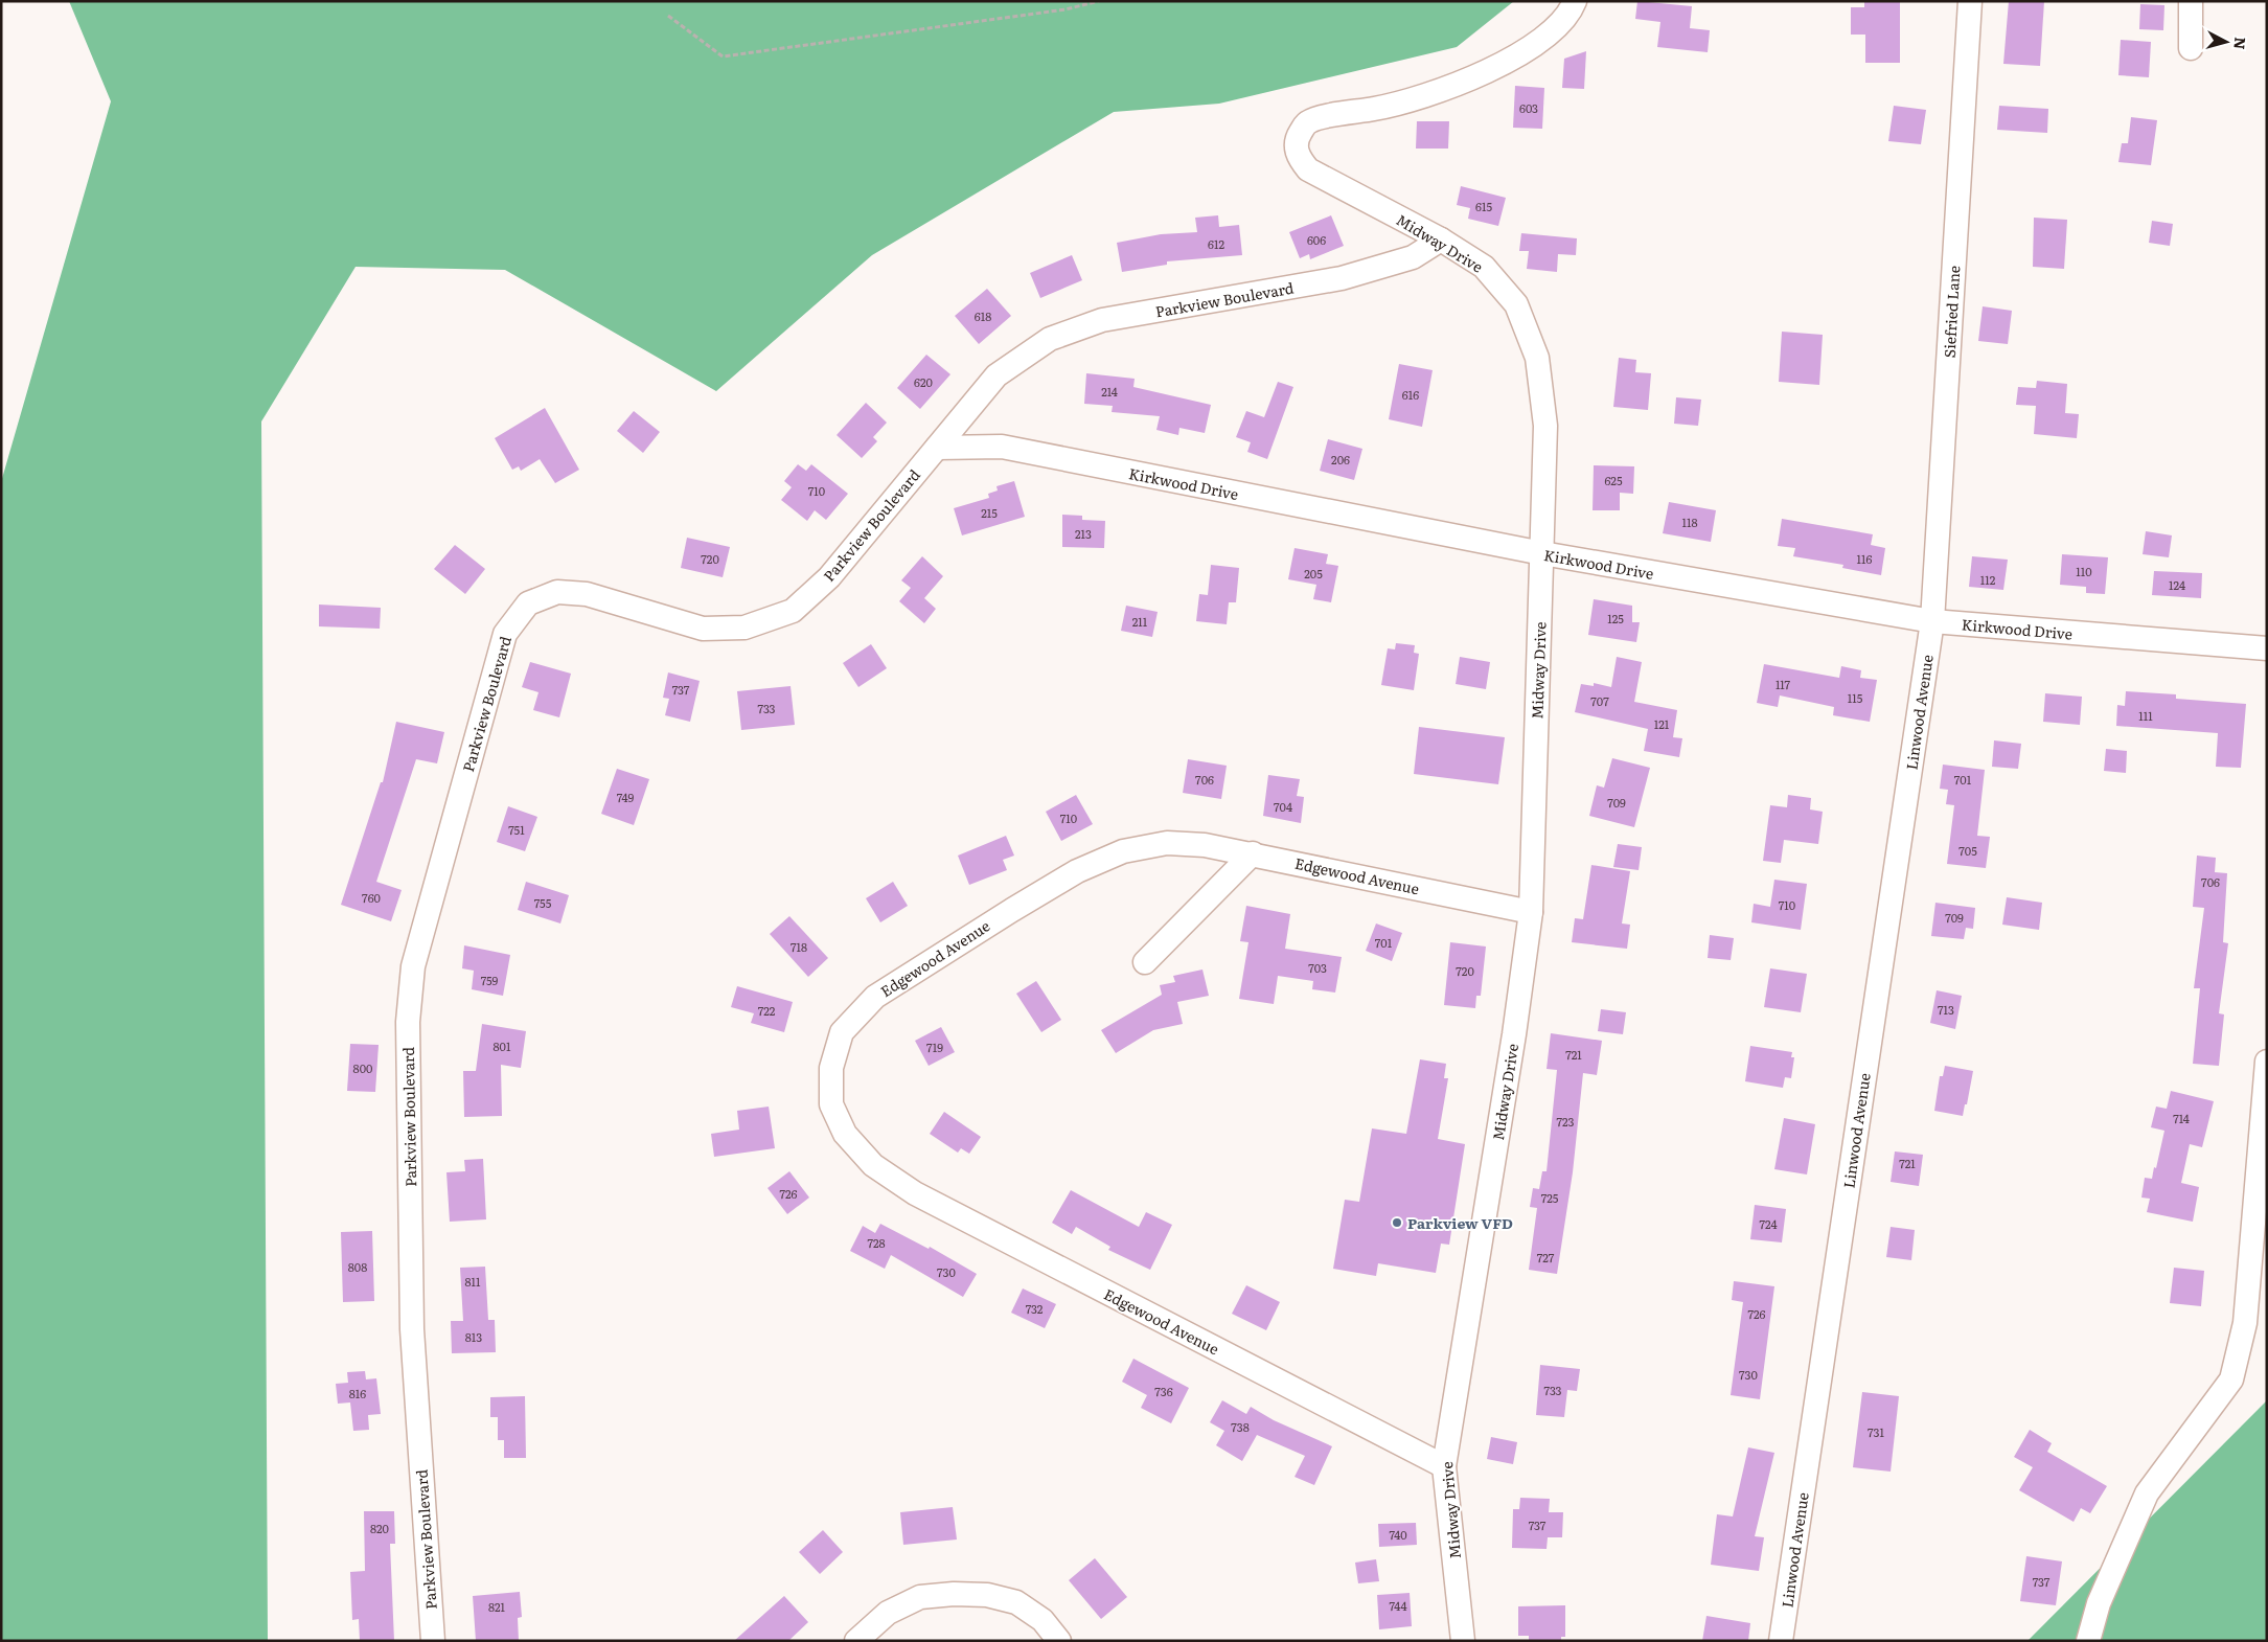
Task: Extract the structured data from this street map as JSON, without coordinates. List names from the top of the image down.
{
  "streets": {
    "street": [
      "Midway Drive",
      "Parkview Boulevard",
      "Siefried Lane",
      "Kirkwood Drive",
      "Linwood Avenue",
      "Edgewood Avenue"
    ]
  },
  "crossings": [
    ["Midway Drive", "Parkview Boulevard"],
    ["Midway Drive", "Kirkwood Drive"],
    ["Midway Drive", "Edgewood Avenue"],
    ["Parkview Boulevard", "Kirkwood Drive"],
    ["Siefried Lane", "Kirkwood Drive"],
    ["Siefried Lane", "Linwood Avenue"],
    ["Kirkwood Drive", "Linwood Avenue"]
  ],
  "places": ["Parkview VFD"],
  "house_numbers": [
    "603",
    "615",
    "606",
    "612",
    "618",
    "620",
    "214",
    "616",
    "206",
    "625",
    "710",
    "215",
    "118",
    "213",
    "720",
    "116",
    "110",
    "205",
    "112",
    "124",
    "125",
    "211",
    "117",
    "737",
    "115",
    "707",
    "733",
    "111",
    "121",
    "706",
    "701",
    "749",
    "709",
    "704",
    "710",
    "751",
    "705",
    "706",
    "760",
    "755",
    "710",
    "709",
    "701",
    "718",
    "703",
    "720",
    "759",
    "713",
    "722",
    "801",
    "719",
    "721",
    "800",
    "714",
    "723",
    "721",
    "726",
    "725",
    "724",
    "728",
    "727",
    "808",
    "730",
    "811",
    "732",
    "726",
    "813",
    "730",
    "733",
    "736",
    "816",
    "738",
    "731",
    "737",
    "820",
    "740",
    "737",
    "744",
    "821"
  ],
  "north": "right"
}
